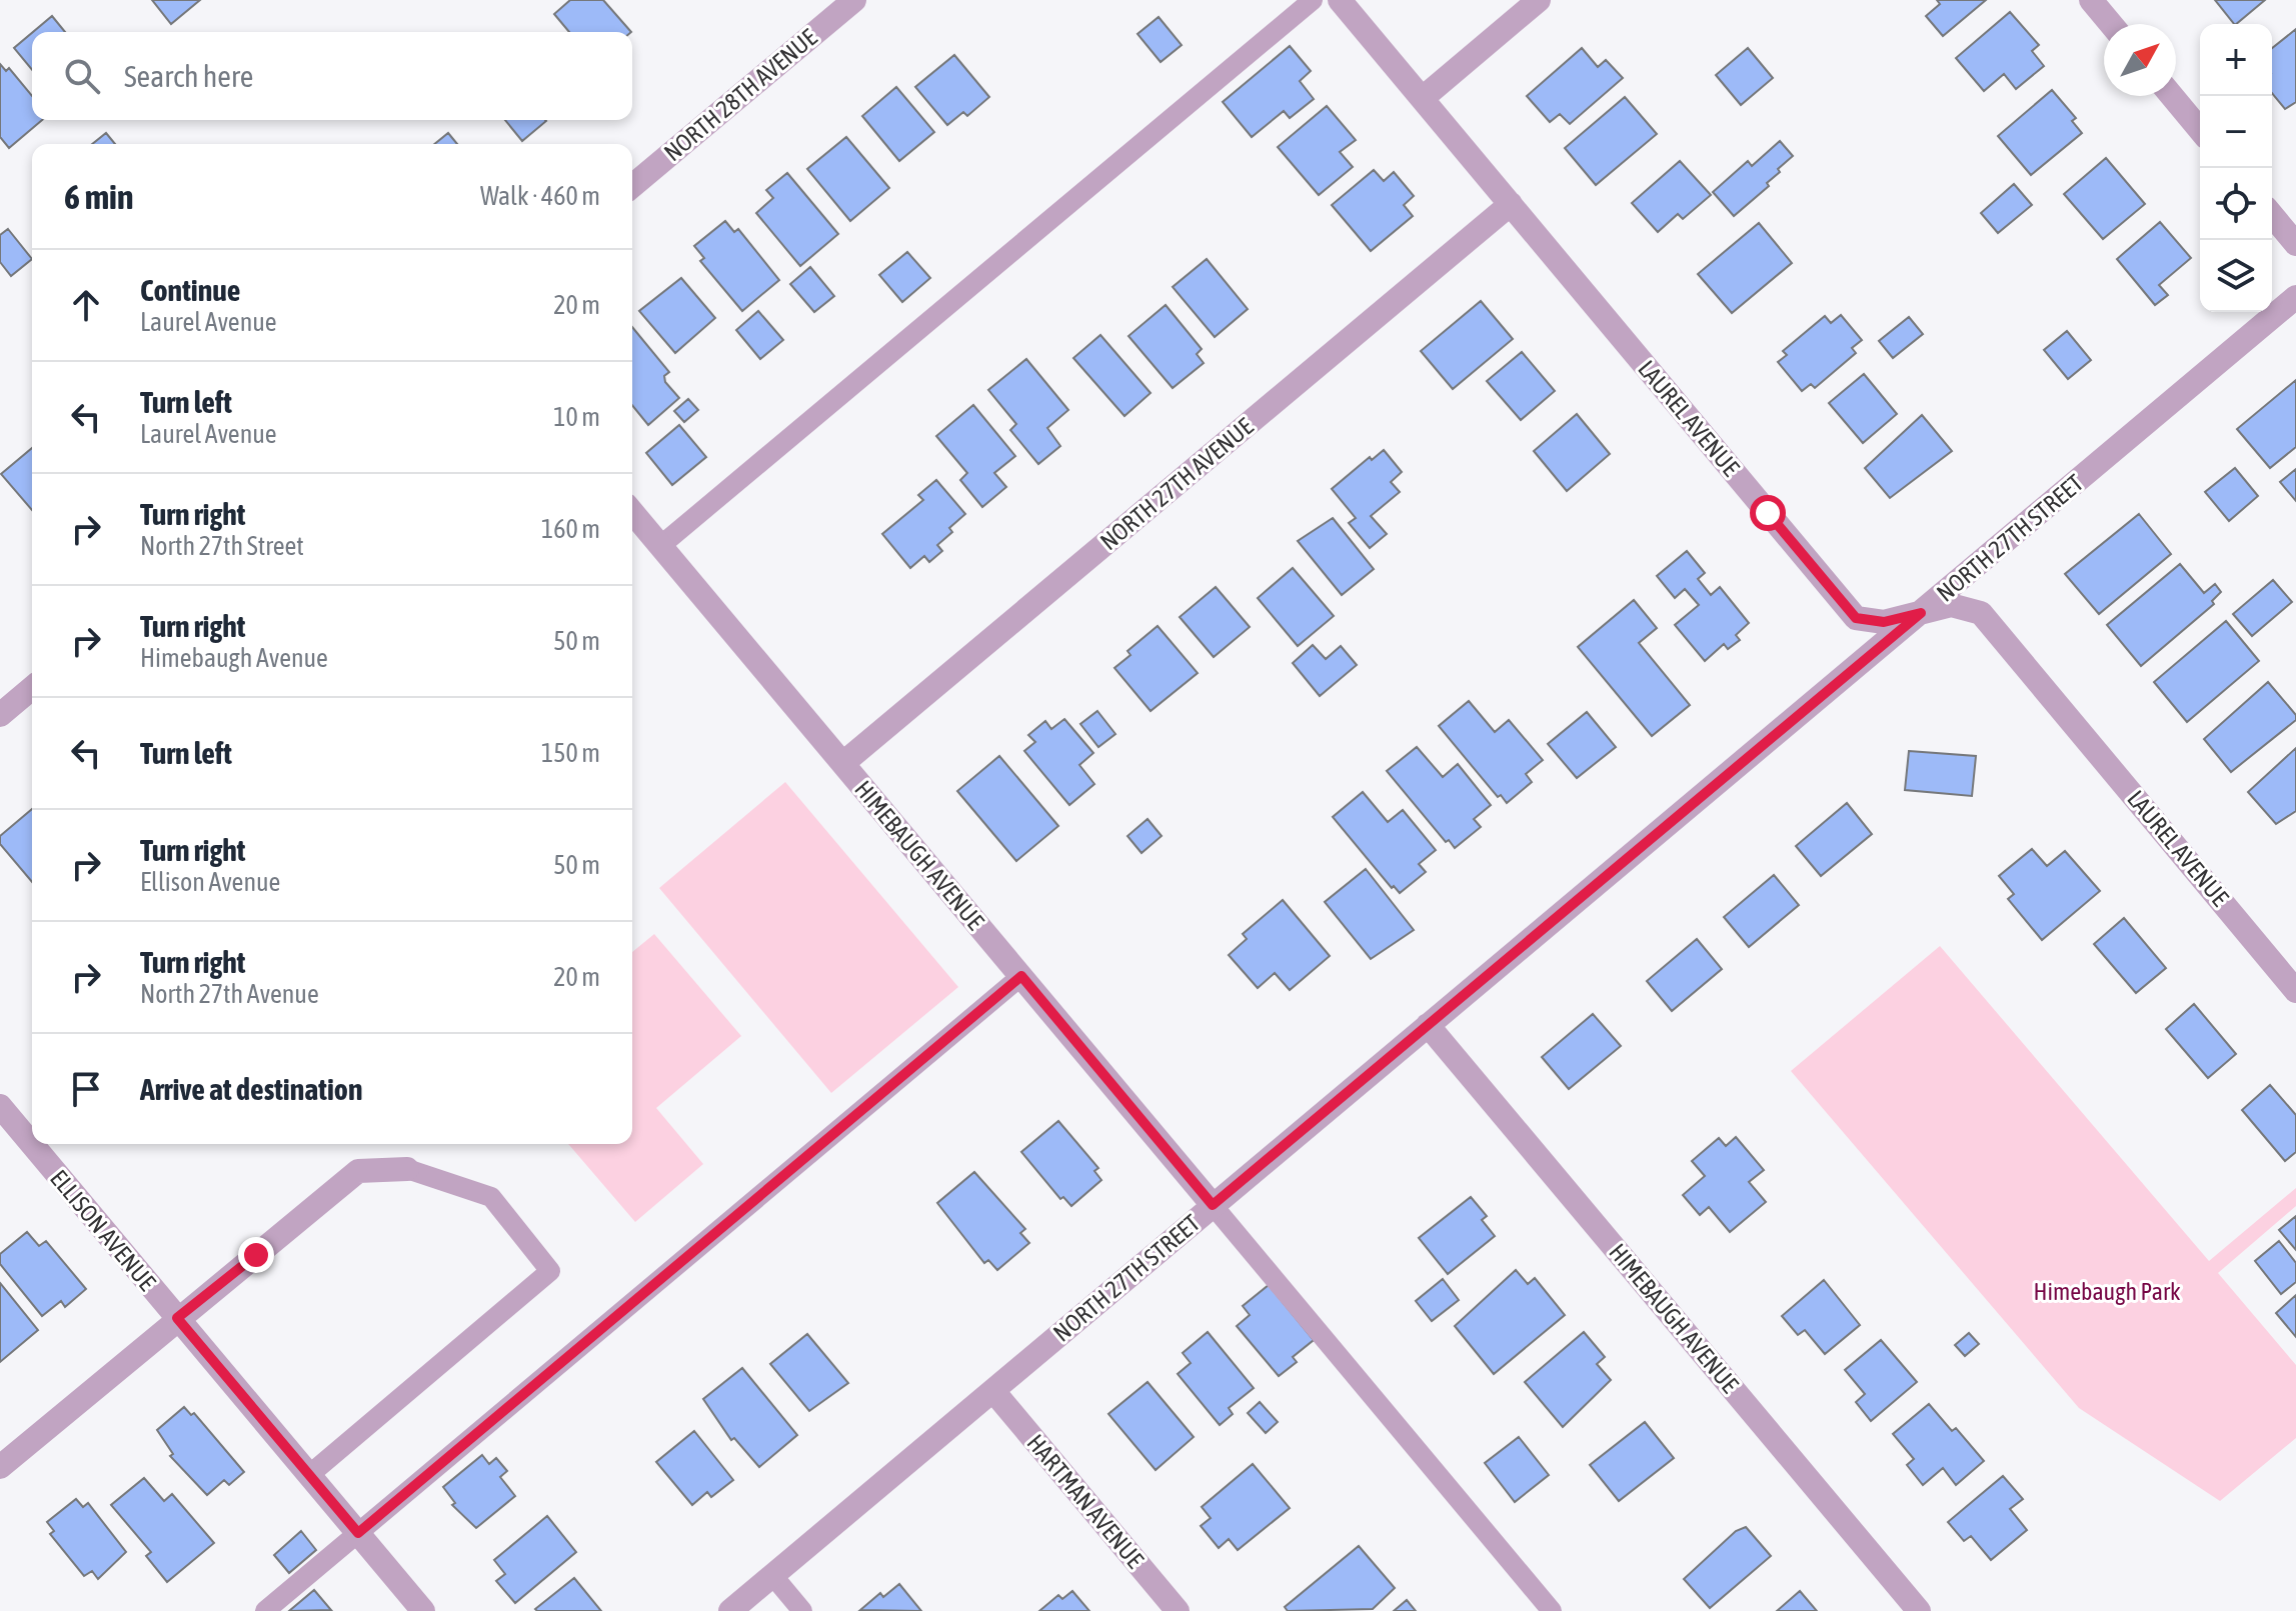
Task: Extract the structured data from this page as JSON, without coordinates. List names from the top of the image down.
{
  "streets": {
    "street": [
      "NORTH 28TH AVENUE",
      "LAUREL AVENUE",
      "NORTH 27TH AVENUE",
      "NORTH 27TH STREET",
      "HIMEBAUGH AVENUE",
      "ELLISON AVENUE",
      "HARTMAN AVENUE"
    ]
  },
  "crossings": [
    ["LAUREL AVENUE", "NORTH 27TH AVENUE"],
    ["LAUREL AVENUE", "NORTH 27TH STREET"],
    ["NORTH 27TH AVENUE", "HIMEBAUGH AVENUE"],
    ["NORTH 27TH STREET", "HIMEBAUGH AVENUE"],
    ["NORTH 27TH STREET", "HARTMAN AVENUE"]
  ],
  "parks": ["Himebaugh Park"],
  "north": "top right",
  "page": {
    "map_buttons": ["+", "−"],
    "search": "Search here",
    "heading": ["6 min", "Walk · 460 m"],
    "list": [
      ["Continue", "Laurel Avenue", "20 m"],
      ["Turn left", "Laurel Avenue", "10 m"],
      ["Turn right", "North 27th Street", "160 m"],
      ["Turn right", "Himebaugh Avenue", "50 m"],
      ["Turn left", "150 m"],
      ["Turn right", "Ellison Avenue", "50 m"],
      ["Turn right", "North 27th Avenue", "20 m"],
      "Arrive at destination"
    ]
  }
}
